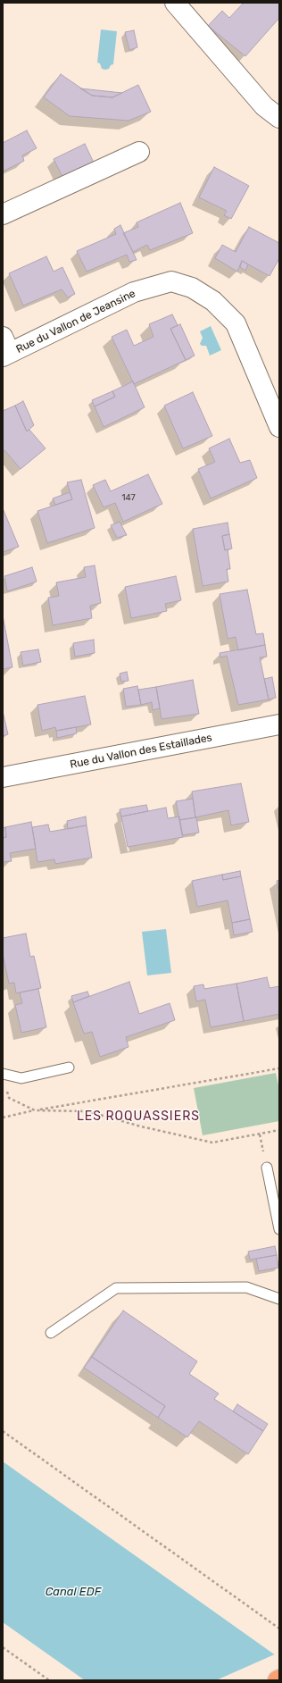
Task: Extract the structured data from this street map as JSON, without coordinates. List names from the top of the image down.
{
  "streets": {
    "street": ["Rue du Vallon de Jeansine", "Rue du Vallon des Estaillades"]
  },
  "districts": ["LES ROQUASSIERS"],
  "water": ["Canal EDF"],
  "house_numbers": ["147"]
}
